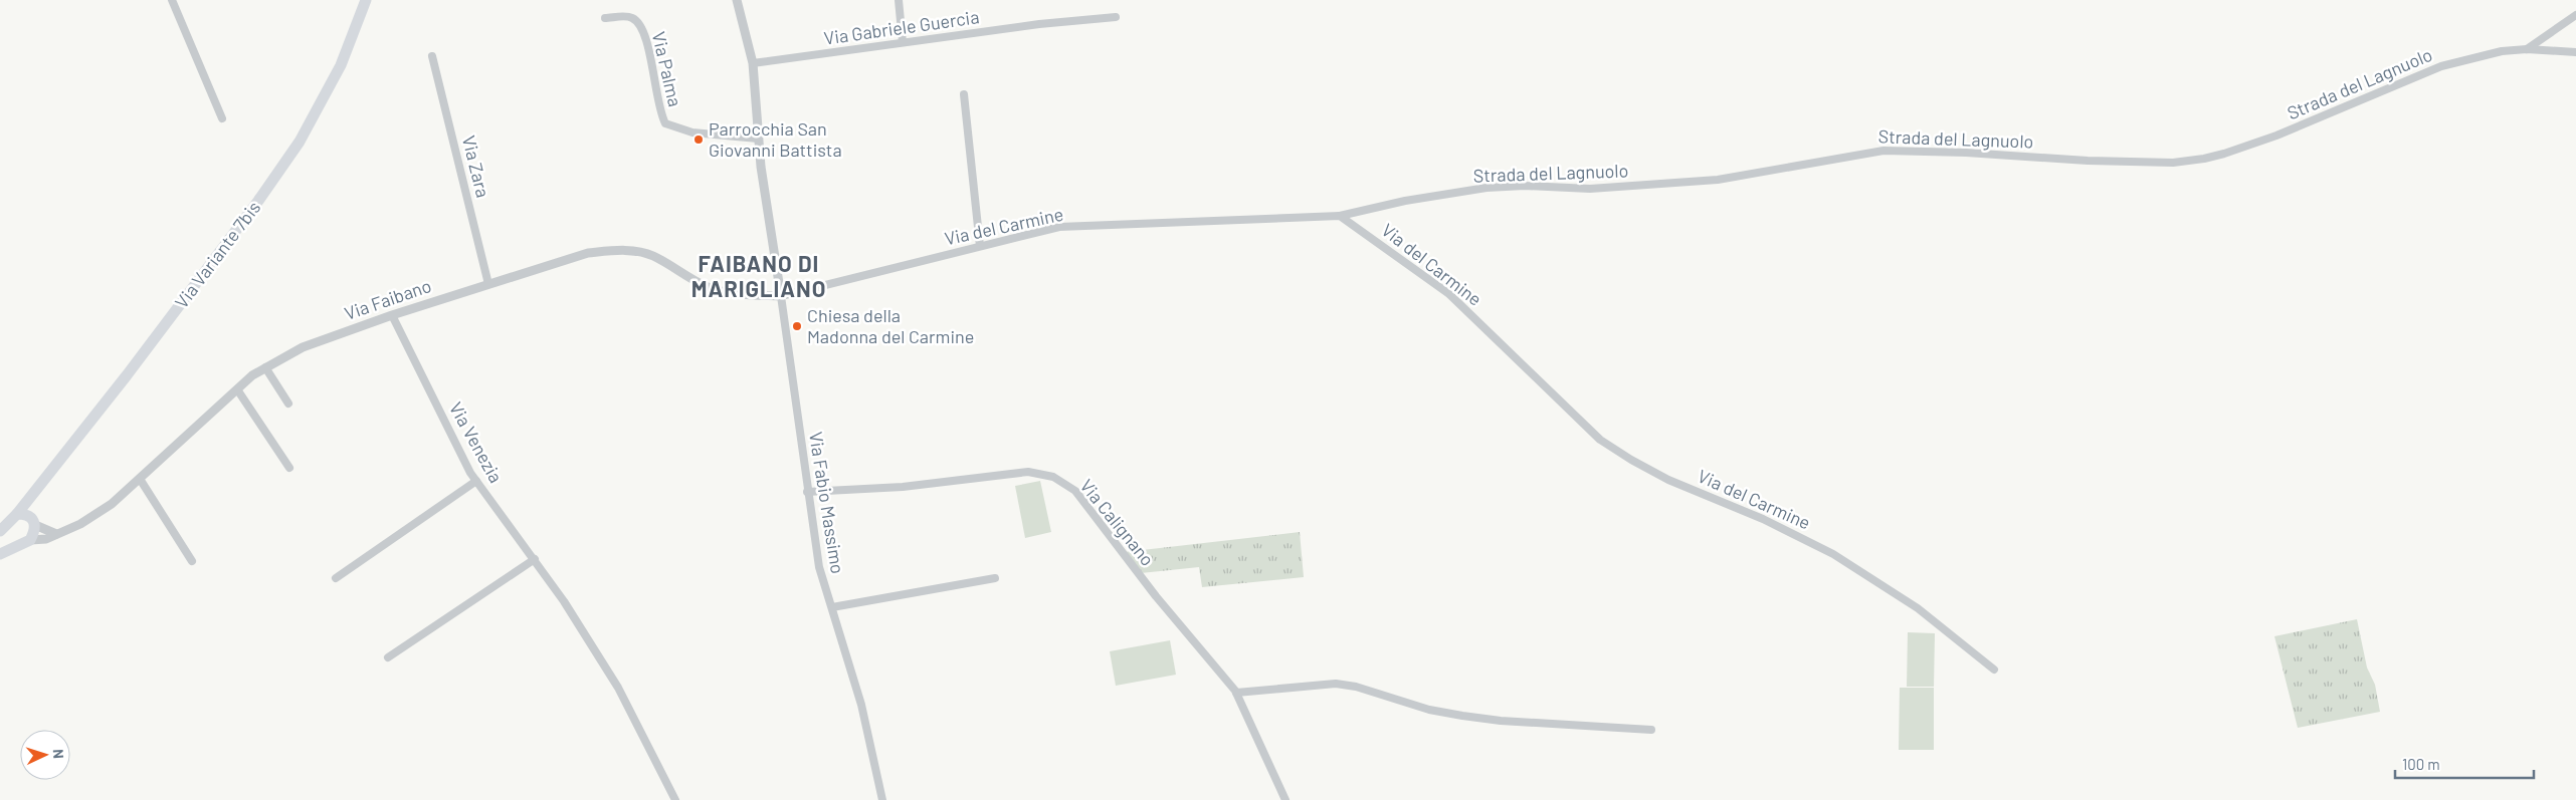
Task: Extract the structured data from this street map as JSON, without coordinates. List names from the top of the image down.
{
  "streets": {
    "main road": ["Via Variante 7bis"],
    "street": [
      "Via Gabriele Guercia",
      "Via Palma",
      "Strada del Lagnuolo",
      "Via Zara",
      "Via del Carmine",
      "Via Faibano",
      "Via Venezia",
      "Via Fabio Massimo",
      "Via Calignano"
    ]
  },
  "crossings": [
    ["Strada del Lagnuolo", "Via del Carmine"],
    ["Via Zara", "Via Faibano"],
    ["Via del Carmine", "Via Faibano"],
    ["Via del Carmine", "Via Fabio Massimo"],
    ["Via Faibano", "Via Venezia"],
    ["Via Faibano", "Via Fabio Massimo"],
    ["Via Fabio Massimo", "Via Calignano"]
  ],
  "districts": ["FAIBANO DI MARIGLIANO"],
  "places": ["Parrocchia San Giovanni Battista", "Chiesa della Madonna del Carmine"],
  "scale_bar": "100 m",
  "north": "right"
}
